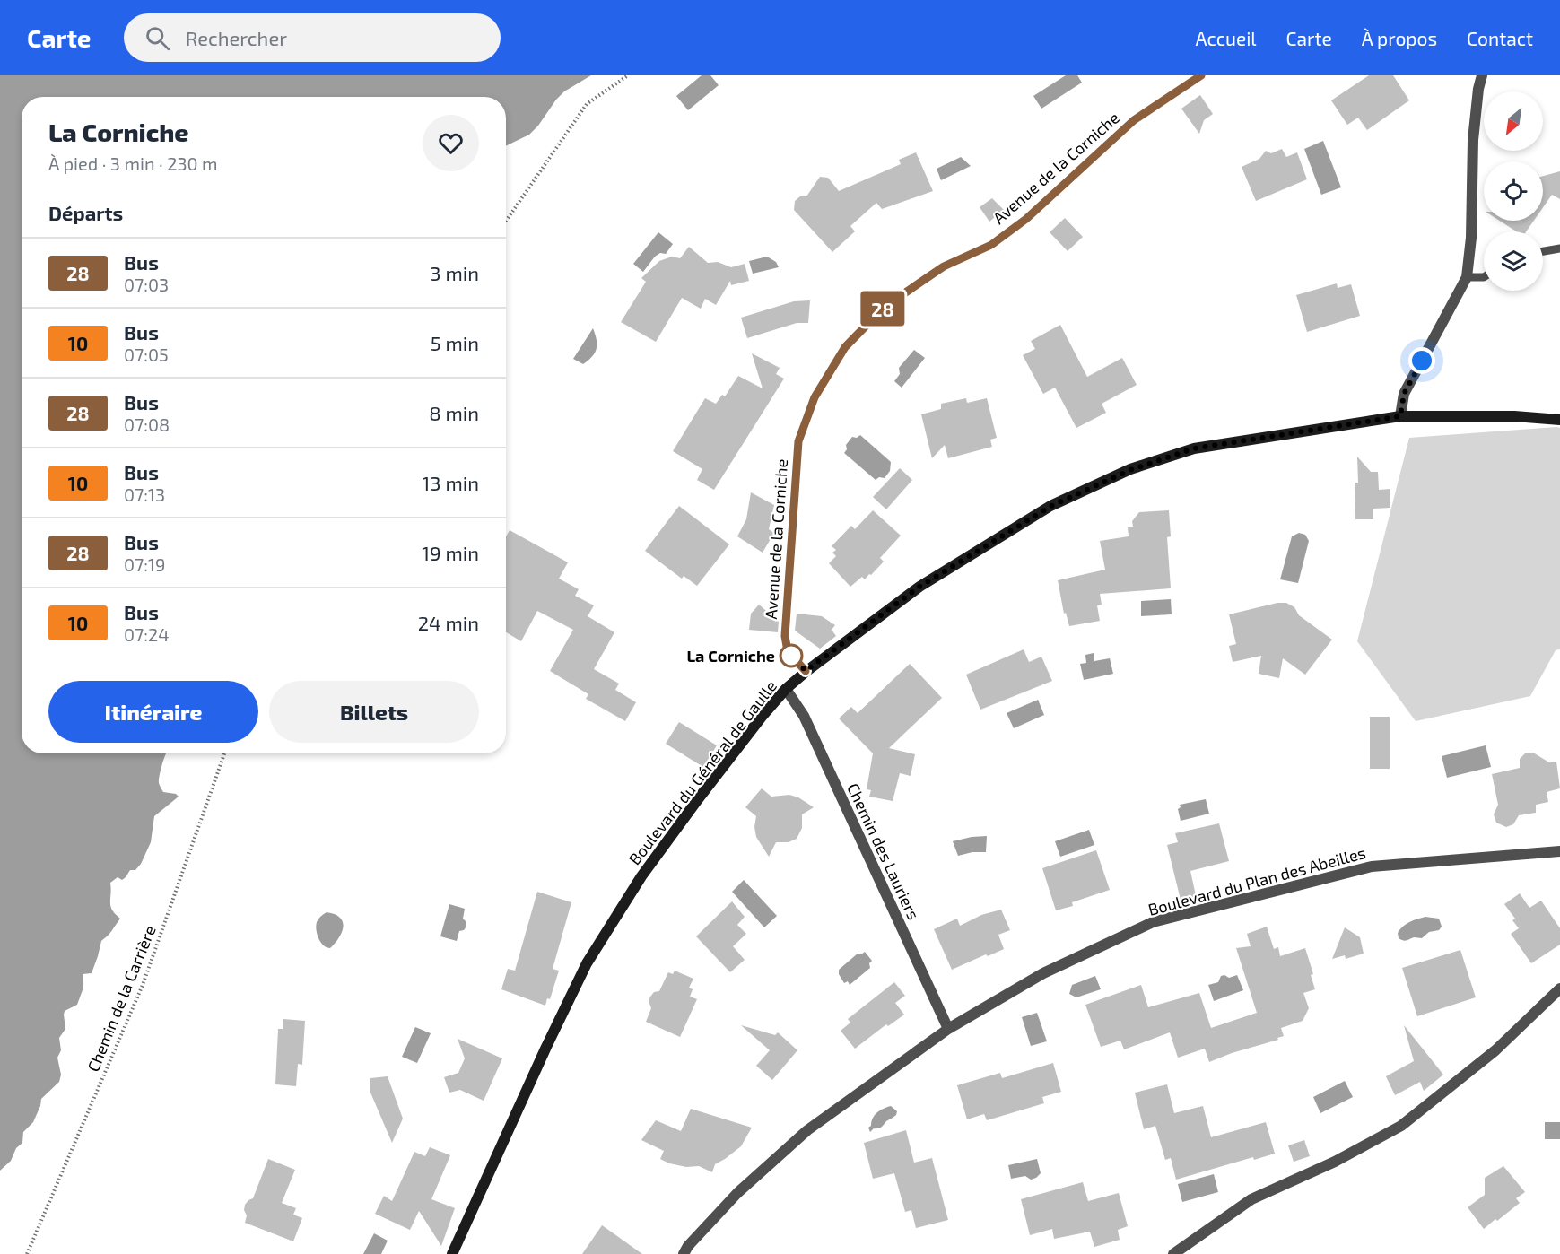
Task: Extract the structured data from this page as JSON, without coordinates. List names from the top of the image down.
{
  "streets": {
    "street": [
      "Avenue de la Corniche",
      "Boulevard du Général de Gaulle",
      "Chemin des Lauriers",
      "Boulevard du Plan des Abeilles"
    ],
    "path": ["Chemin de la Carrière"]
  },
  "crossings": [
    ["Avenue de la Corniche", "Boulevard du Général de Gaulle"],
    ["Boulevard du Général de Gaulle", "Chemin des Lauriers"],
    ["Chemin des Lauriers", "Boulevard du Plan des Abeilles"]
  ],
  "places": ["La Corniche"],
  "lines": ["bus line 28"],
  "north": "bottom left",
  "page": {
    "header": "Carte",
    "search": "Rechercher",
    "nav": [
      "Accueil",
      "Carte",
      "À propos",
      "Contact"
    ],
    "on_map": "28",
    "heading": [
      ["La Corniche", "À pied · 3 min · 230 m"],
      "Départs"
    ],
    "list": [
      {
        "mark": "28",
        "name": "Bus",
        "note": "07:03",
        "value": "3 min"
      },
      {
        "mark": "10",
        "name": "Bus",
        "note": "07:05",
        "value": "5 min"
      },
      {
        "mark": "28",
        "name": "Bus",
        "note": "07:08",
        "value": "8 min"
      },
      {
        "mark": "10",
        "name": "Bus",
        "note": "07:13",
        "value": "13 min"
      },
      {
        "mark": "28",
        "name": "Bus",
        "note": "07:19",
        "value": "19 min"
      },
      {
        "mark": "10",
        "name": "Bus",
        "note": "07:24",
        "value": "24 min"
      }
    ],
    "buttons": ["Itinéraire", "Billets"]
  }
}
